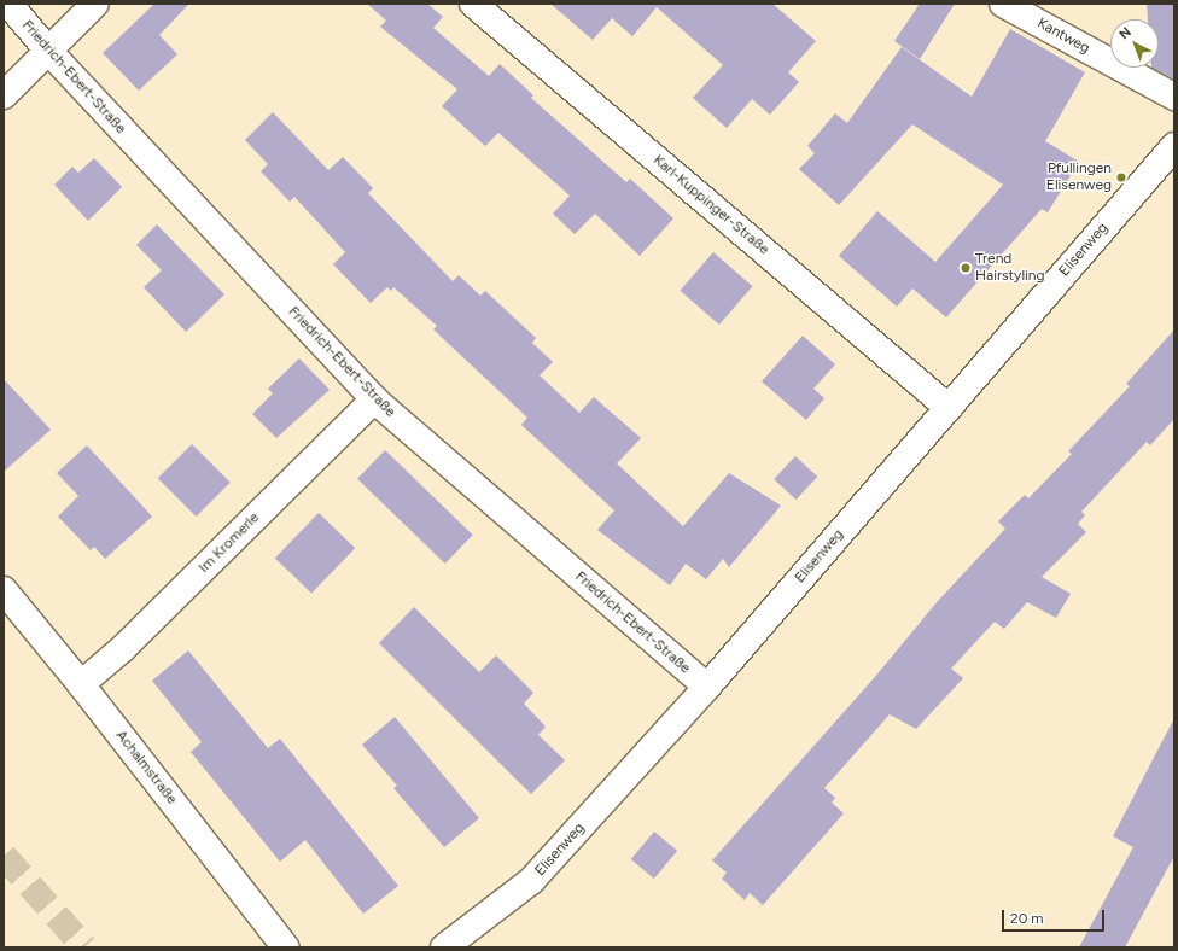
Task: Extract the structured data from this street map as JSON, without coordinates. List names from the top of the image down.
{
  "streets": {
    "street": [
      "Kantweg",
      "Friedrich-Ebert-Straße",
      "Karl-Kuppinger-Straße",
      "Elisenweg",
      "Im Kromerle",
      "Achalmstraße"
    ]
  },
  "crossings": [
    ["Friedrich-Ebert-Straße", "Elisenweg"],
    ["Friedrich-Ebert-Straße", "Im Kromerle"],
    ["Karl-Kuppinger-Straße", "Elisenweg"],
    ["Im Kromerle", "Achalmstraße"]
  ],
  "places": ["Pfullingen Elisenweg", "Trend Hairstyling"],
  "scale_bar": "20 m",
  "north": "top left"
}
